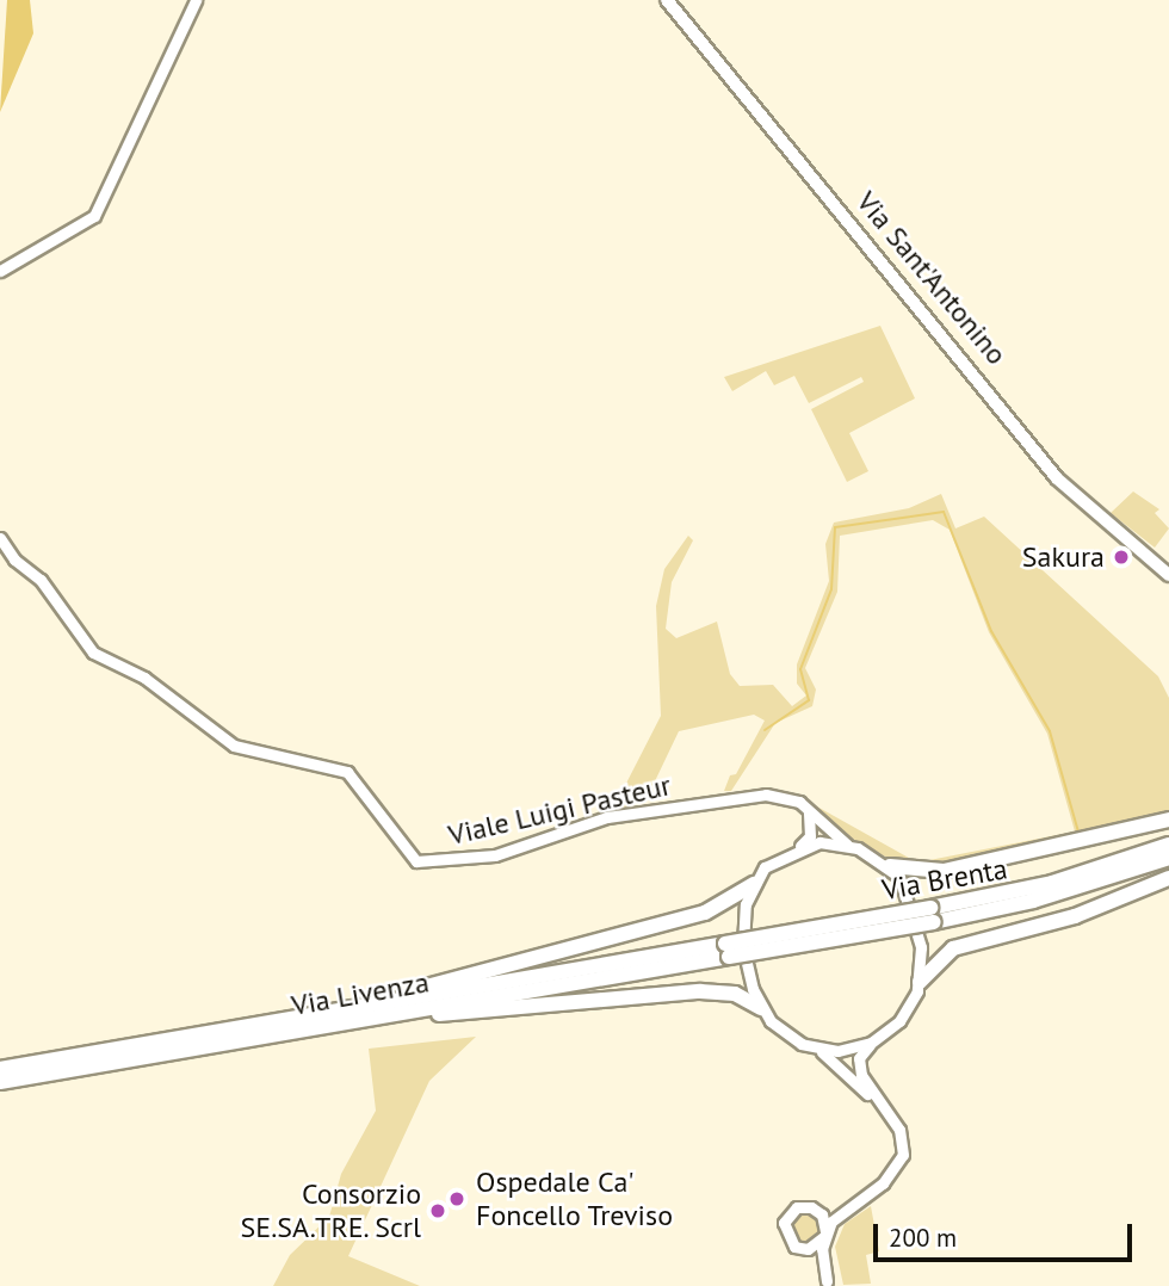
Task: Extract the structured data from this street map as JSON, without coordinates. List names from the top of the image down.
{
  "streets": {
    "highway": ["Via Brenta", "Via Livenza"],
    "main road": ["Via Sant'Antonino"],
    "street": ["Viale Luigi Pasteur"]
  },
  "crossings": [
    ["Via Brenta", "Via Livenza"]
  ],
  "places": ["Sakura", "Ospedale Ca' Foncello Treviso", "Consorzio SE.SA.TRE. Scrl"],
  "scale_bar": "200 m"
}
